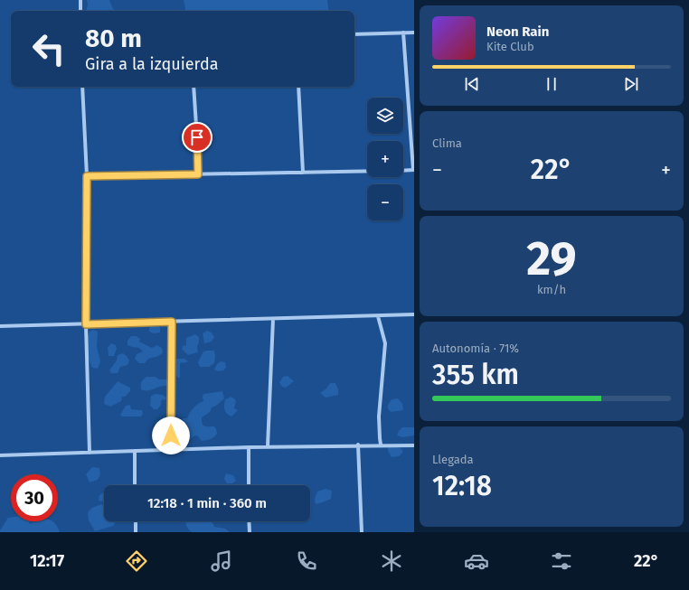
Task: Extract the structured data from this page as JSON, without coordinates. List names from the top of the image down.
{
  "page": {
    "turn": ["80 m", "Gira a la izquierda"],
    "song": ["Neon Rain", "Kite Club"],
    "map_buttons": ["+", "−"],
    "tile": [
      "Clima",
      ["29", "km/h"],
      ["Autonomía · 71%", "355 km"],
      ["Llegada", "12:18"]
    ],
    "heat": ["−", "22°", "+"],
    "limit": "30",
    "trip": "12:18 · 1 min · 360 m",
    "tabs": ["12:17", "22°"]
  }
}
